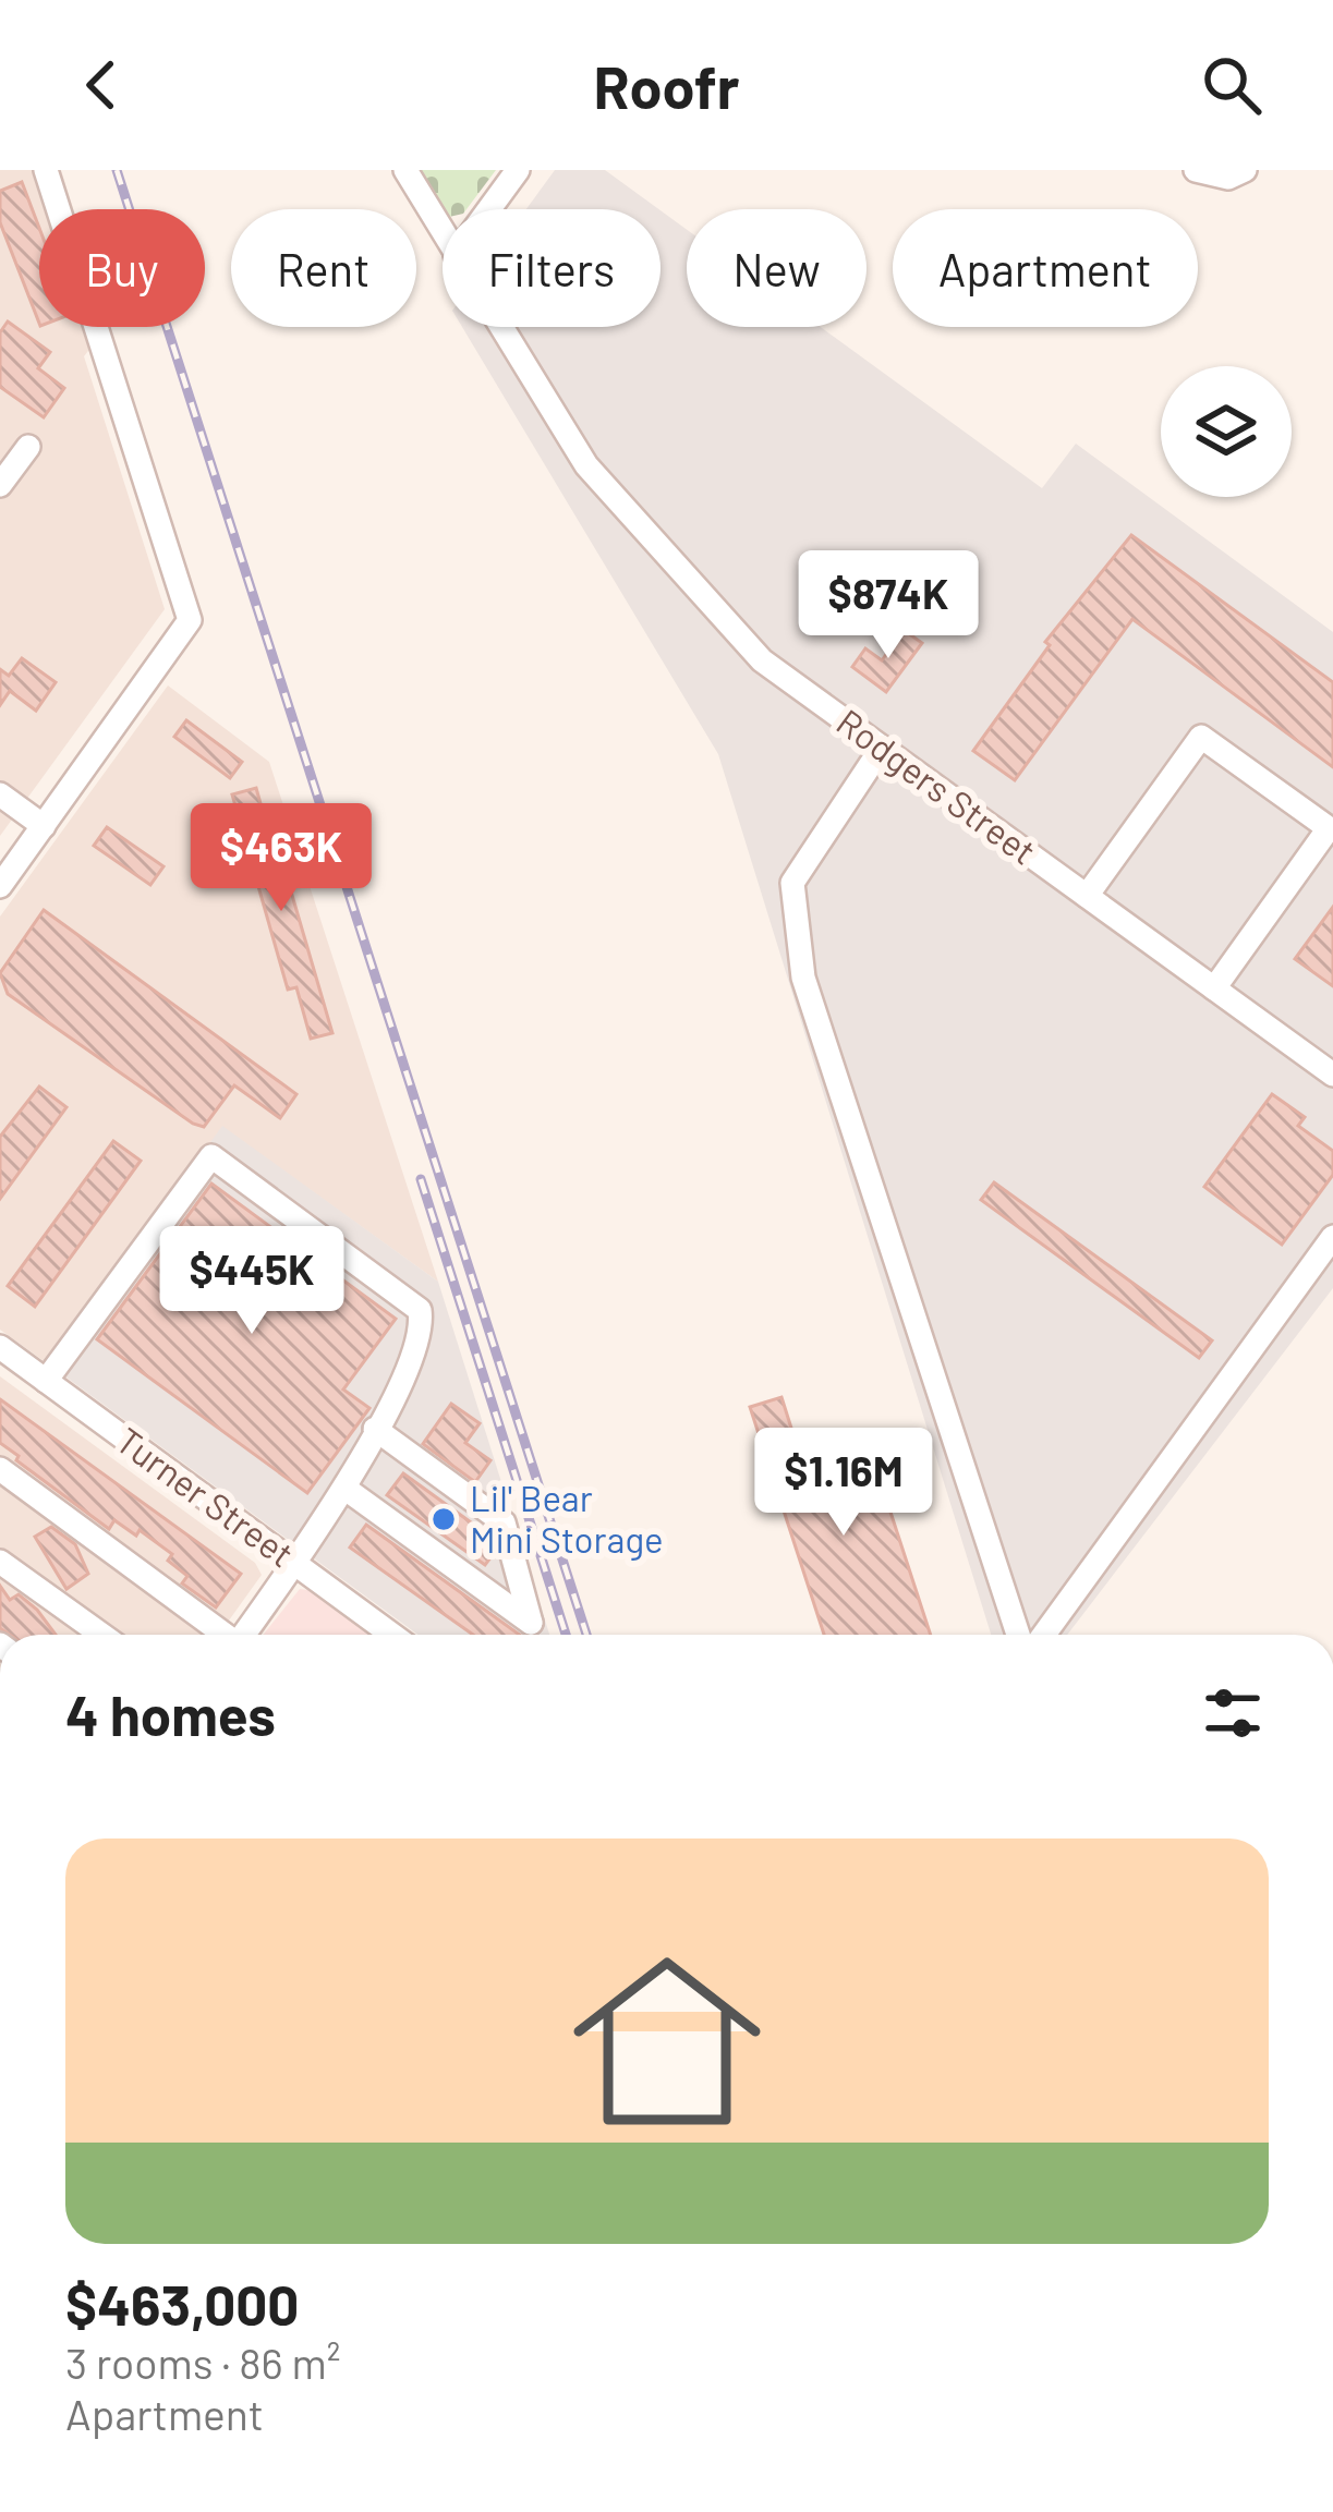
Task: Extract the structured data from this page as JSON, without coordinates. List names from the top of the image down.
{
  "streets": {
    "street": ["Rodgers Street", "Turner Street"]
  },
  "places": ["Lil' Bear Mini Storage"],
  "page": {
    "header": "Roofr",
    "chip": [
      "Buy",
      "Rent",
      "Filters",
      "New",
      "Apartment"
    ],
    "price": [
      "$874K",
      "$463K",
      "$445K",
      "$1.16M"
    ],
    "heading": "4 homes",
    "list": [
      {
        "name": "$463,000",
        "note": "3 rooms · 86 m² · Apartment"
      }
    ]
  }
}
